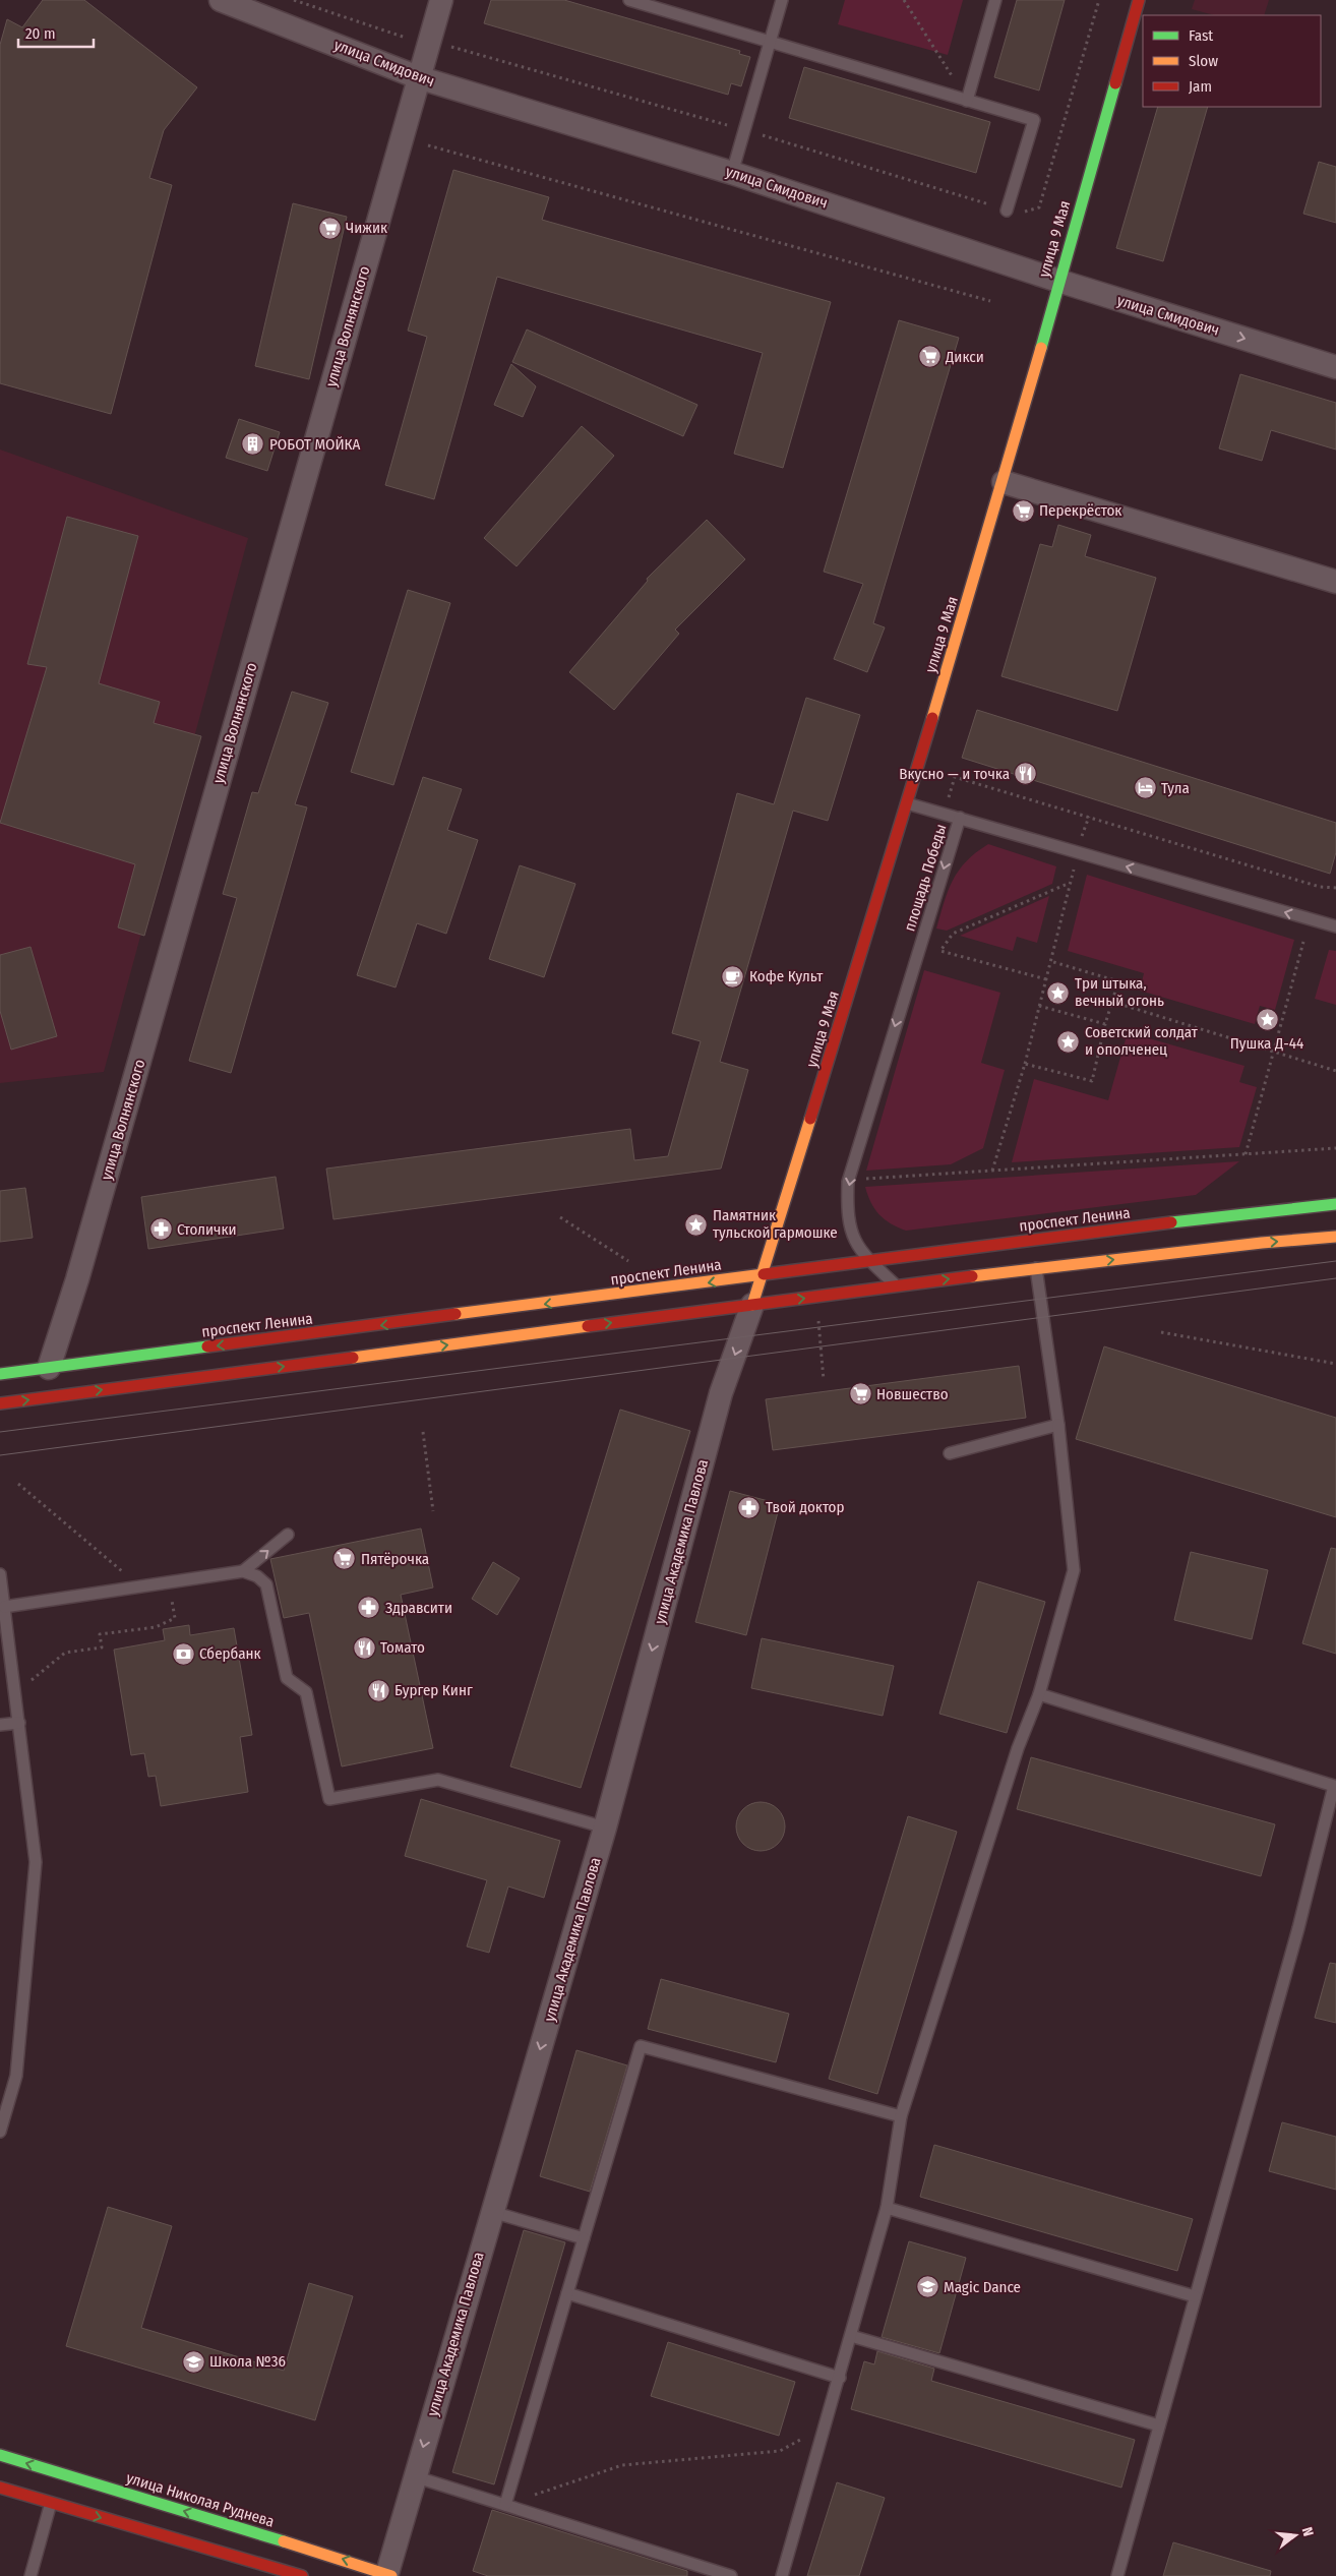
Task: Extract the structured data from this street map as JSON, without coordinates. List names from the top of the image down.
{
  "streets": {
    "main road": ["улица 9 Мая", "проспект Ленина", "улица Николая Руднева"],
    "street": ["улица Смидович", "улица Волнянского", "улица Академика Павлова"],
    "lane": ["площадь Победы"]
  },
  "crossings": [
    ["улица Смидович", "улица 9 Мая"],
    ["улица Смидович", "улица Волнянского"],
    ["улица 9 Мая", "проспект Ленина"],
    ["улица 9 Мая", "улица Академика Павлова"],
    ["улица Волнянского", "проспект Ленина"],
    ["площадь Победы", "проспект Ленина"],
    ["улица Академика Павлова", "улица Николая Руднева"]
  ],
  "one_way": ["улица Академика Павлова"],
  "places": {
    "supermarket": [
      "Чижик",
      "Дикси",
      "Перекрёсток",
      "Новшество",
      "Пятёрочка"
    ],
    "building": ["РОБОТ МОЙКА"],
    "restaurant": ["Вкусно — и точка", "Томато", "Бургер Кинг"],
    "hotel": ["Тула"],
    "cafe": ["Кофе Культ"],
    "place": [
      "Три штыка, вечный огонь",
      "Пушка Д-44",
      "Советский солдат и ополченец",
      "Памятник тульской гармошке"
    ],
    "pharmacy": ["Столички", "Твой доктор", "Здравсити"],
    "bank": ["Сбербанк"],
    "school or university": ["Magic Dance", "Школа №36"]
  },
  "legend": ["Fast", "Slow", "Jam"],
  "scale_bar": "20 m",
  "north": "right"
}
